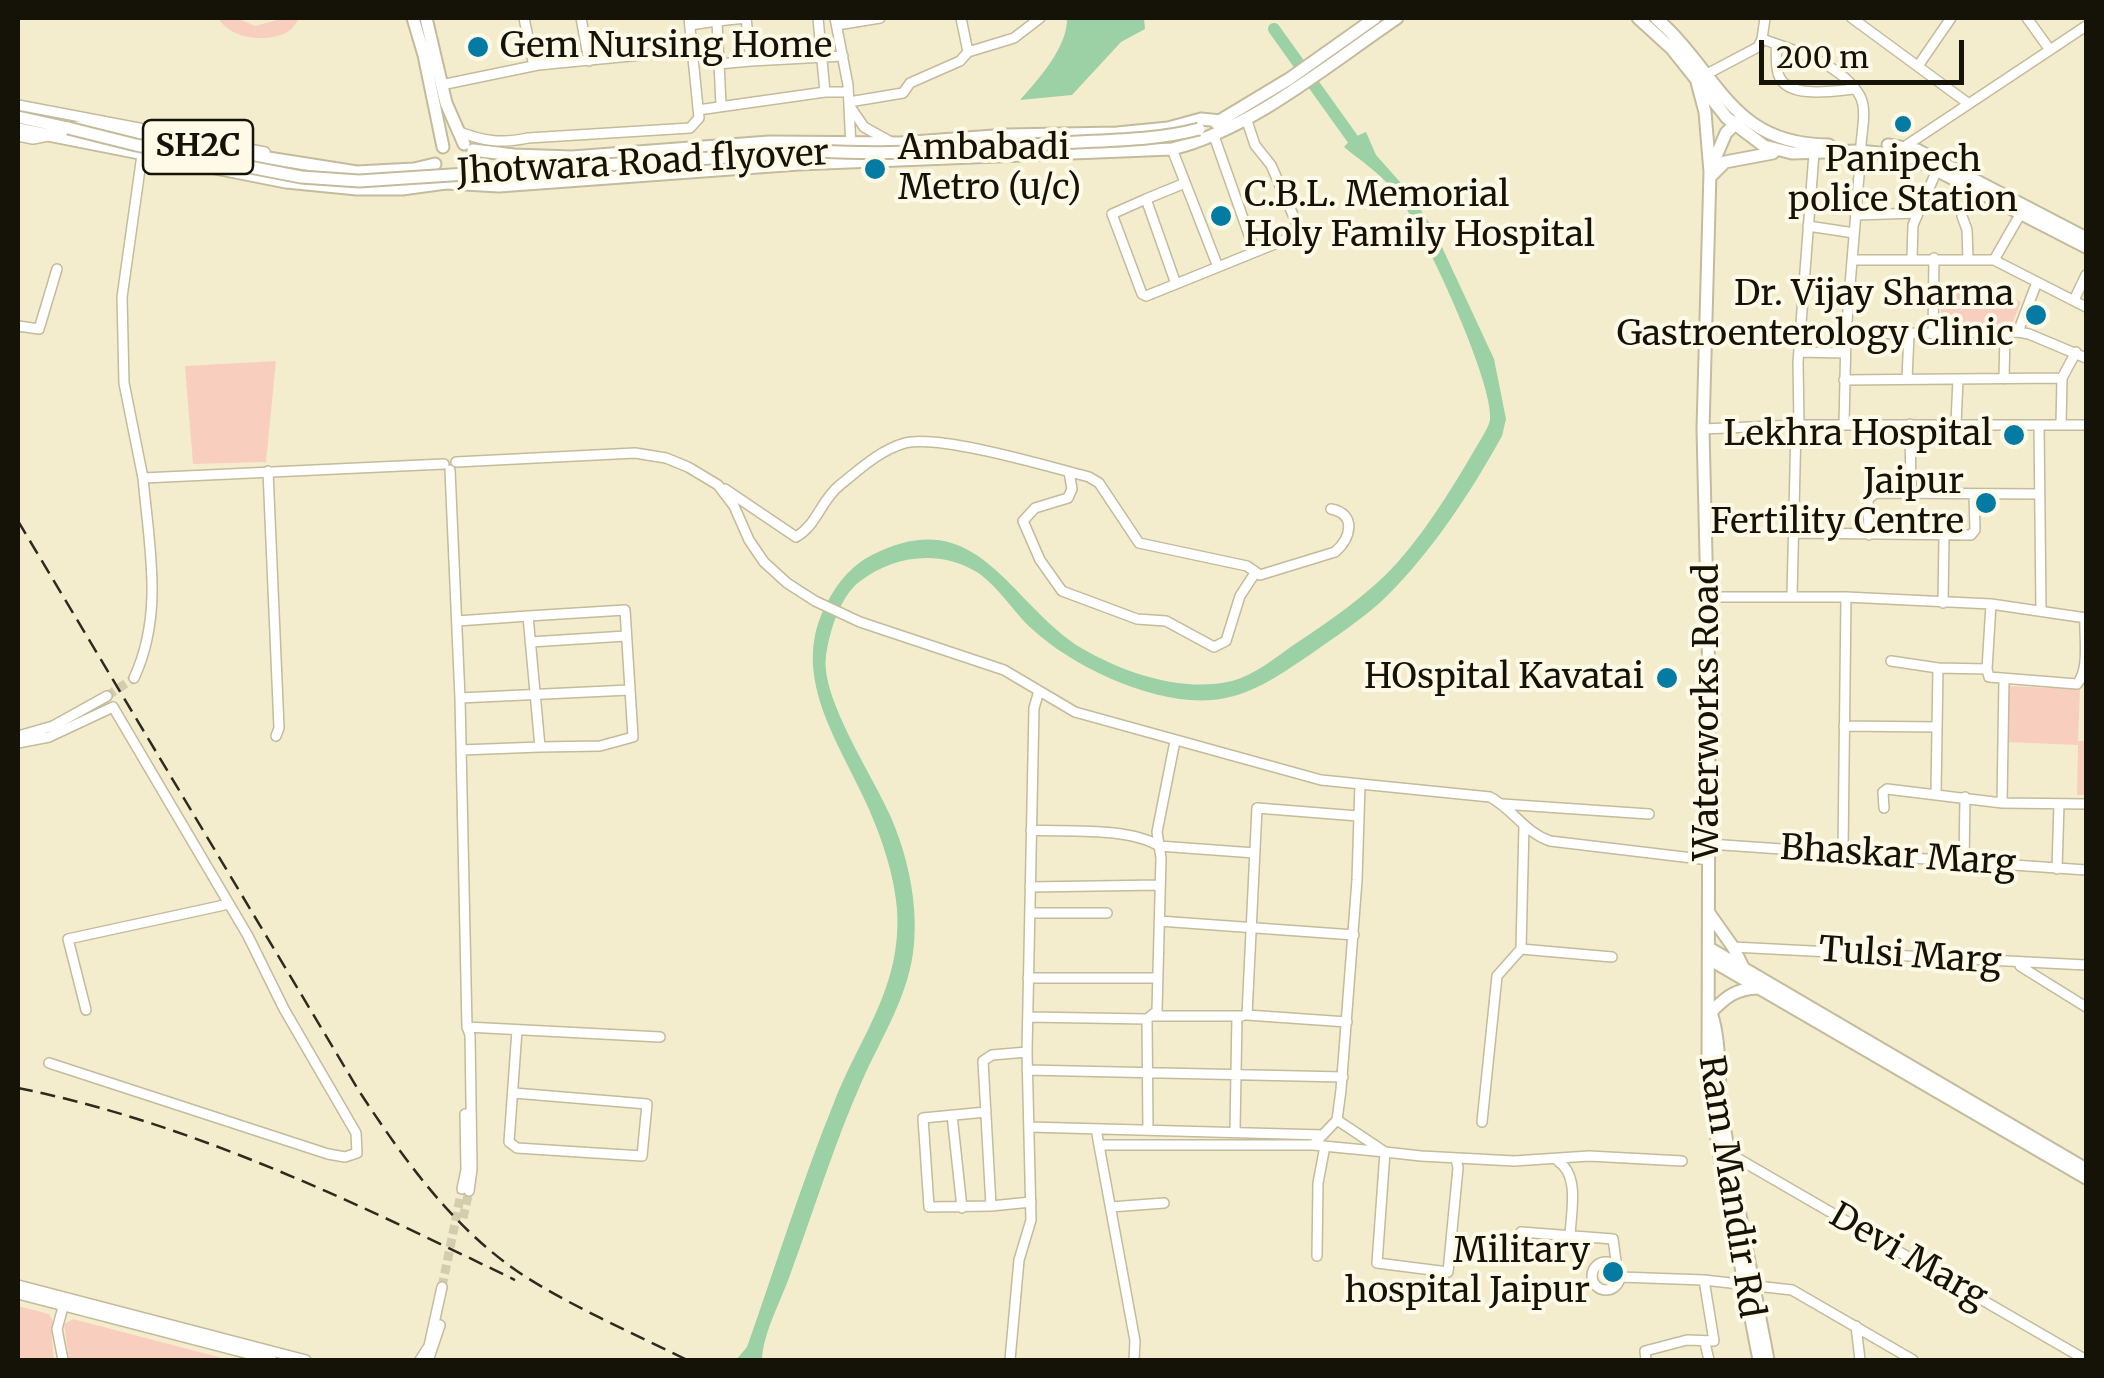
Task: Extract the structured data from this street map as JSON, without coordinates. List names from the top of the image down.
{
  "streets": {
    "main road": [
      "SH2C",
      "Jhotwara Road flyover",
      "Waterworks Road",
      "Ram Mandir Rd"
    ],
    "street": ["Bhaskar Marg", "Tulsi Marg", "Devi Marg"]
  },
  "crossings": [
    ["SH2C", "Jhotwara Road flyover"],
    ["Waterworks Road", "Bhaskar Marg"],
    ["Waterworks Road", "Ram Mandir Rd"],
    ["Ram Mandir Rd", "Devi Marg"]
  ],
  "places": [
    "Gem Nursing Home",
    "Panipech police Station",
    "Ambabadi Metro (u/c)",
    "C.B.L. Memorial Holy Family Hospital",
    "Dr. Vijay Sharma Gastroenterology Clinic",
    "Lekhra Hospital",
    "Jaipur Fertility Centre",
    "HOspital Kavatai",
    "Military hospital Jaipur"
  ],
  "scale_bar": "200 m"
}
